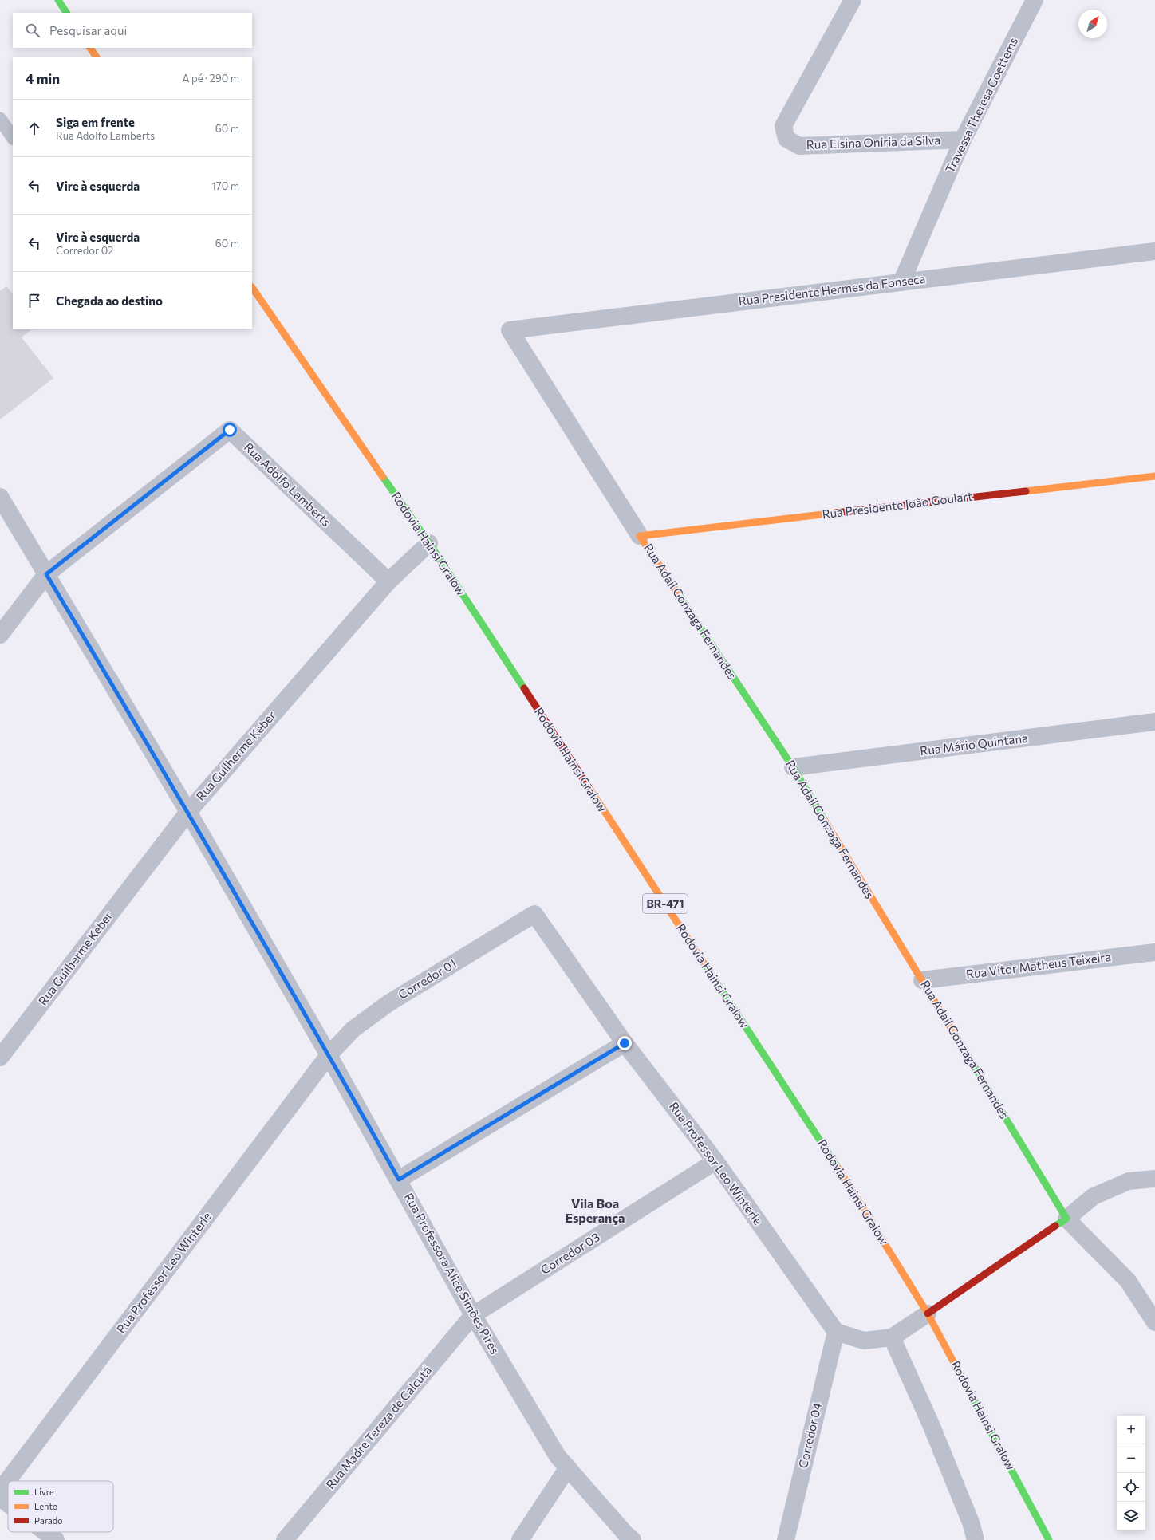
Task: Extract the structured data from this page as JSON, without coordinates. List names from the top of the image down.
{
  "streets": {
    "main road": [
      "Rua Presidente João Goulart",
      "Rodovia Hainsi Gralow",
      "Rua Adail Gonzaga Fernandes",
      "BR-471"
    ],
    "street": [
      "Travessa Theresa Goettems",
      "Rua Elsina Oniria da Silva",
      "Rua Presidente Hermes da Fonseca",
      "Rua Adolfo Lamberts",
      "Rua Mário Quintana",
      "Rua Guilherme Keber",
      "Rua Vítor Matheus Teixeira",
      "Corredor 01",
      "Rua Professor Leo Winterle",
      "Corredor 03",
      "Rua Professora Alice Simões Pires",
      "Rua Madre Tereza de Calcutá",
      "Corredor 04"
    ]
  },
  "crossings": [
    ["Travessa Theresa Goettems", "Rua Elsina Oniria da Silva"],
    ["Travessa Theresa Goettems", "Rua Presidente Hermes da Fonseca"],
    ["Rua Presidente Hermes da Fonseca", "Rua Adail Gonzaga Fernandes"],
    ["Rua Adolfo Lamberts", "Rua Guilherme Keber"],
    ["Rua Adolfo Lamberts", "Rua Professora Alice Simões Pires"],
    ["Rua Presidente João Goulart", "Rua Adail Gonzaga Fernandes"],
    ["Rodovia Hainsi Gralow", "Rua Guilherme Keber"],
    ["Rua Adail Gonzaga Fernandes", "Rua Mário Quintana"],
    ["Rua Adail Gonzaga Fernandes", "Rua Vítor Matheus Teixeira"],
    ["Rua Guilherme Keber", "Rua Professora Alice Simões Pires"],
    ["Corredor 01", "Rua Professor Leo Winterle"],
    ["Corredor 01", "Rua Professora Alice Simões Pires"],
    ["Rua Professor Leo Winterle", "Corredor 03"],
    ["Rua Professor Leo Winterle", "Rua Professora Alice Simões Pires"],
    ["Rua Professor Leo Winterle", "Corredor 04"],
    ["Corredor 03", "Rua Professora Alice Simões Pires"],
    ["Corredor 03", "Rua Madre Tereza de Calcutá"],
    ["Rua Professora Alice Simões Pires", "Rua Madre Tereza de Calcutá"]
  ],
  "districts": ["Vila Boa Esperança"],
  "legend": ["Livre", "Lento", "Parado"],
  "north": "top right",
  "page": {
    "search": "Pesquisar aqui",
    "heading": ["4 min", "A pé · 290 m"],
    "list": [
      ["Siga em frente", "Rua Adolfo Lamberts", "60 m"],
      ["Vire à esquerda", "170 m"],
      ["Vire à esquerda", "Corredor 02", "60 m"],
      "Chegada ao destino"
    ],
    "map_buttons": ["+", "−"]
  }
}
